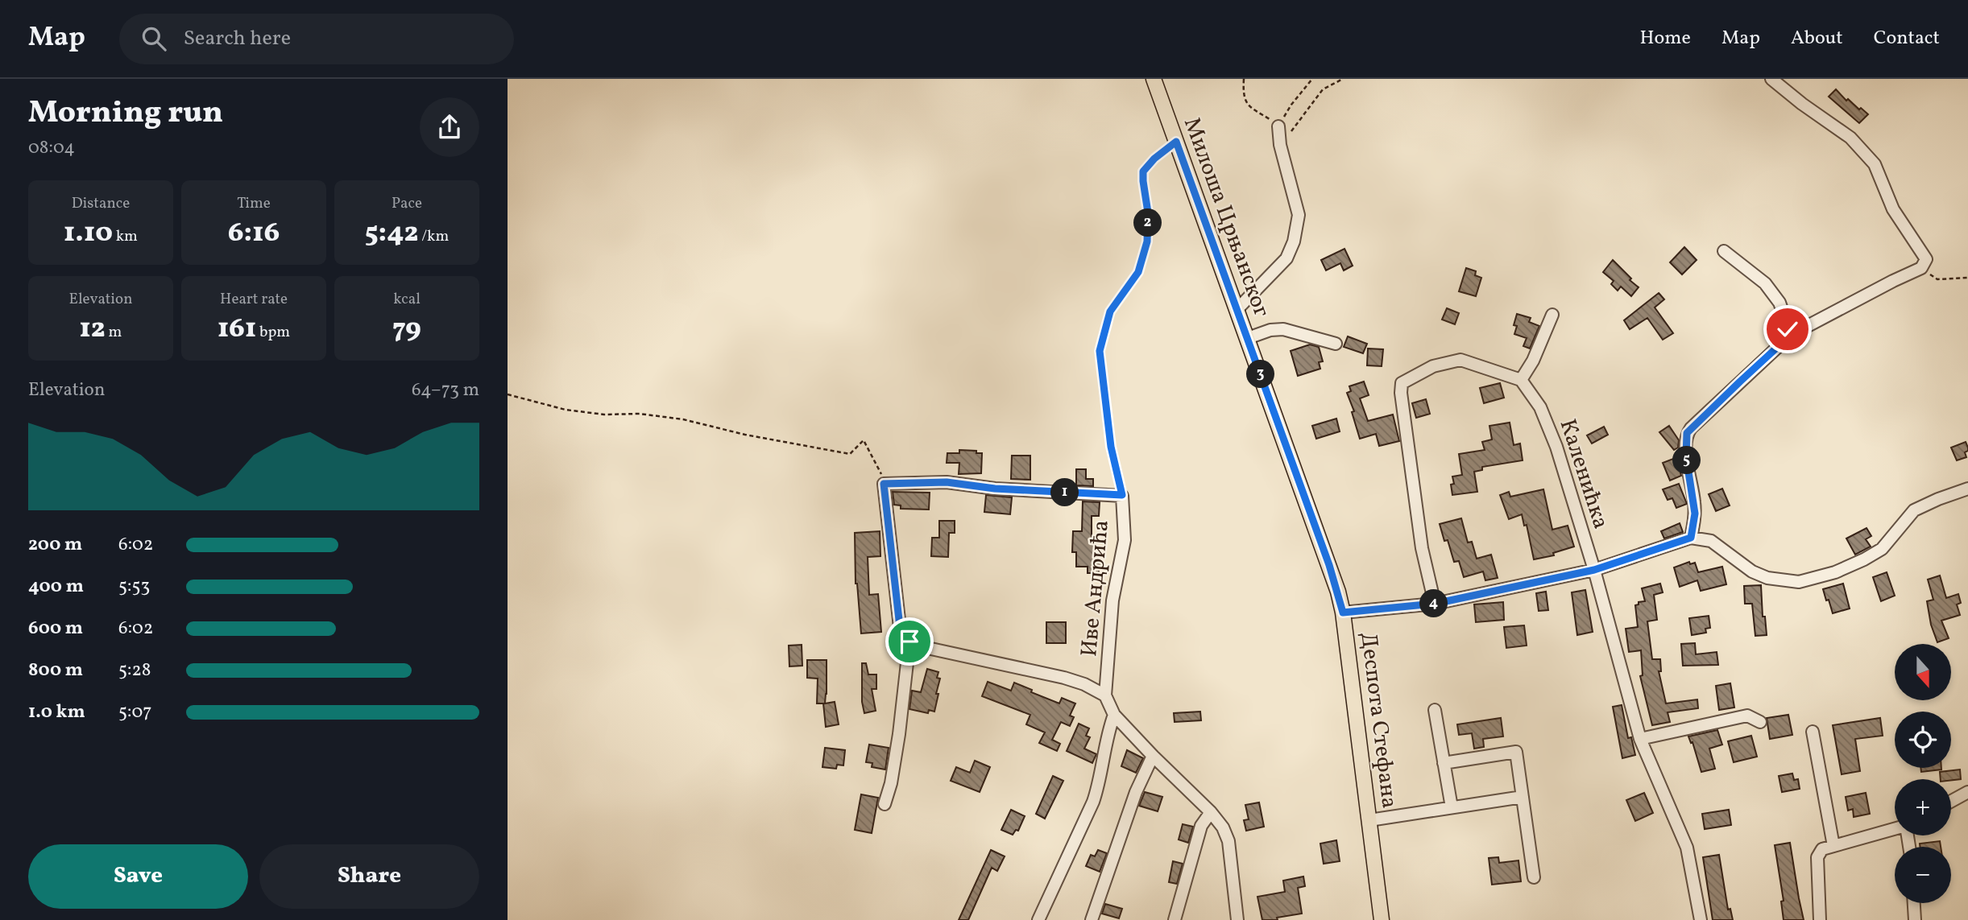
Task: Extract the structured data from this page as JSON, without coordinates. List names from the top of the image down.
{
  "streets": {
    "main road": ["Милоша Црњанског", "Деспота Стефана"],
    "street": ["Каленићка", "Иве Андрића"]
  },
  "crossings": [
    ["Милоша Црњанског", "Иве Андрића"],
    ["Милоша Црњанског", "Деспота Стефана"]
  ],
  "north": "bottom",
  "page": {
    "header": "Map",
    "search": "Search here",
    "nav": [
      "Home",
      "Map",
      "About",
      "Contact"
    ],
    "heading": ["Morning run", "08:04"],
    "stats": [
      ["Distance", "1.10 km"],
      ["Time", "6:16"],
      ["Pace", "5:42 /km"],
      ["Elevation", "12 m"],
      ["Heart rate", "161 bpm"],
      ["kcal", "79"]
    ],
    "pins": [
      "2",
      "3",
      "5",
      "1",
      "4"
    ],
    "chart": ["Elevation", "64–73 m"],
    "list": [
      {
        "name": "200 m",
        "note": "6:02"
      },
      {
        "name": "400 m",
        "note": "5:53"
      },
      {
        "name": "600 m",
        "note": "6:02"
      },
      {
        "name": "800 m",
        "note": "5:28"
      },
      {
        "name": "1.0 km",
        "note": "5:07"
      }
    ],
    "map_buttons": ["+", "−"],
    "buttons": ["Save", "Share"]
  }
}
